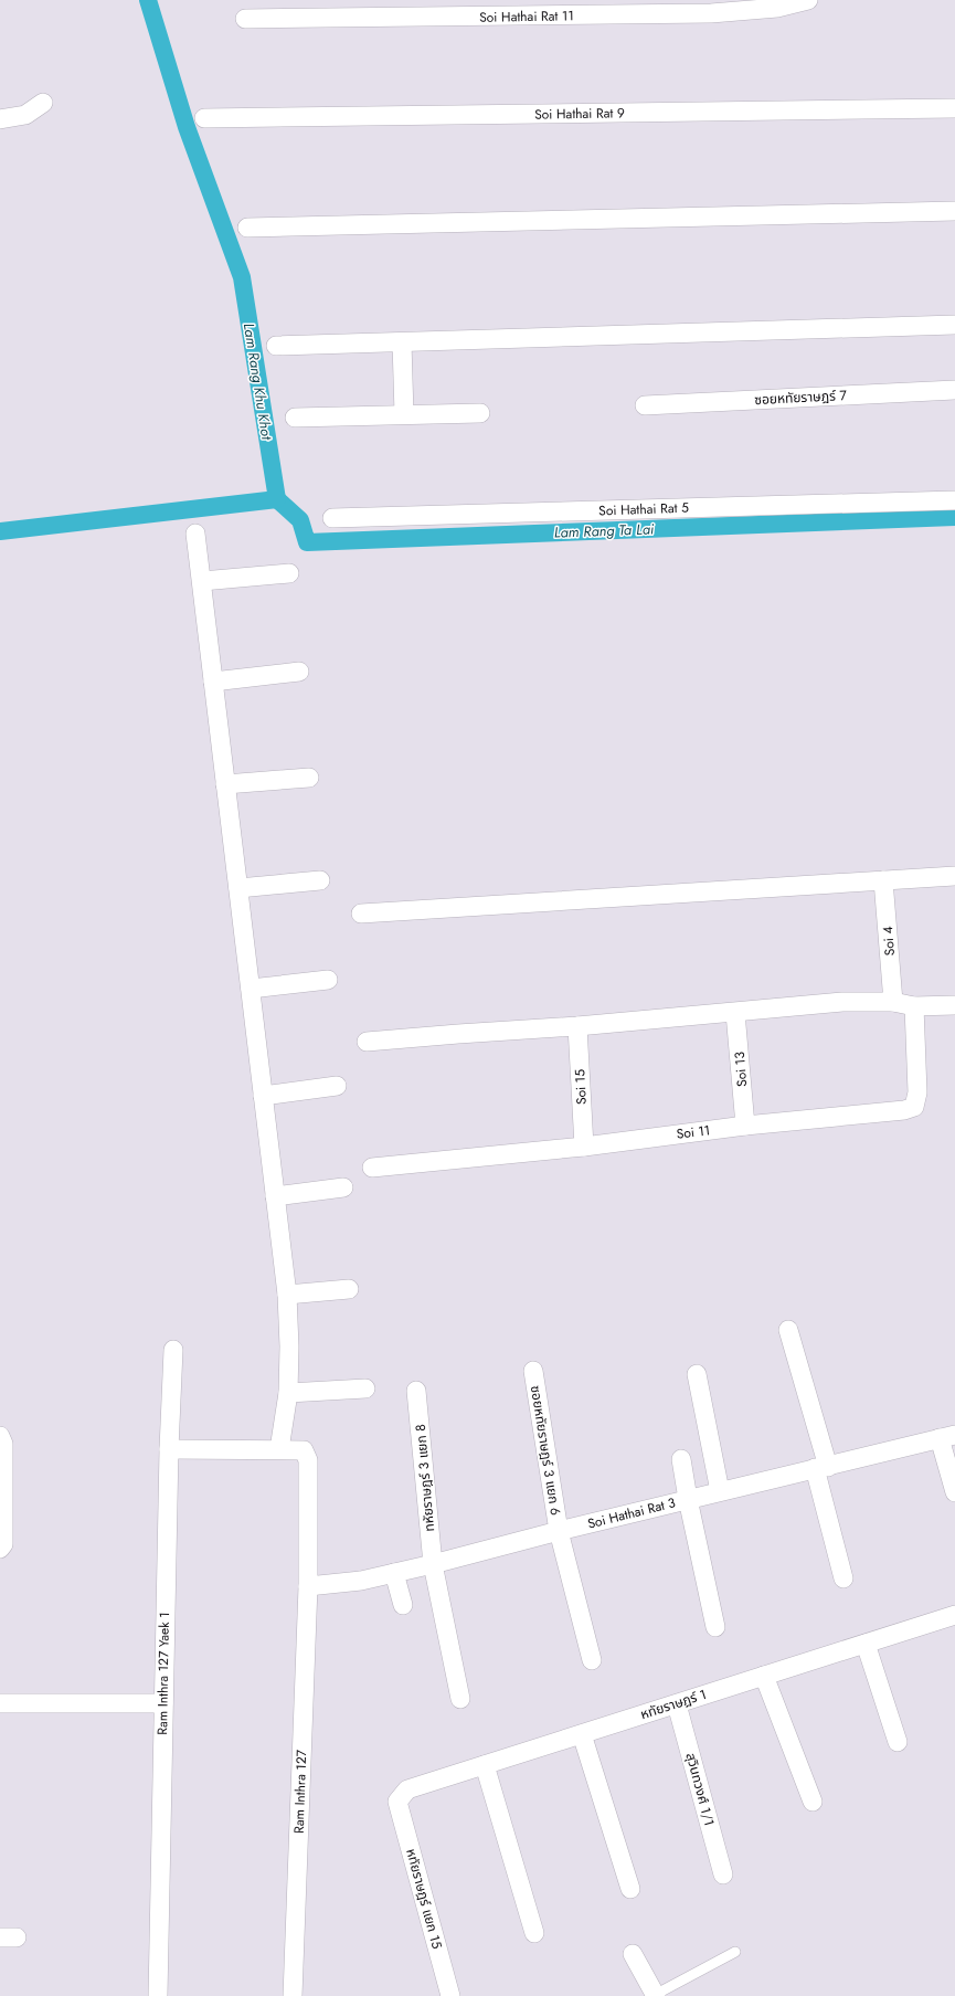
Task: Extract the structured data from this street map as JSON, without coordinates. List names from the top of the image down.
{
  "streets": {
    "street": [
      "Soi Hathai Rat 11",
      "Soi Hathai Rat 9",
      "ซอยหทัยราษฎร์ 7",
      "Soi Hathai Rat 5",
      "Soi 4",
      "Soi 13",
      "Soi 15",
      "Soi 11",
      "ซอยหทัยราษฎร์ 3 แยก 6",
      "ทหัยราษฎร์ 3 แยก 8",
      "Soi Hathai Rat 3",
      "Ram Inthra 127 Yaek 1",
      "หทัยราษฎร์ 1",
      "สุวินทวงศ์ 1/1",
      "Ram Inthra 127",
      "หทัยราษฎร์ แยก 15"
    ]
  },
  "crossings": [
    ["Soi 13", "Soi 11"],
    ["Soi 15", "Soi 11"],
    ["ซอยหทัยราษฎร์ 3 แยก 6", "Soi Hathai Rat 3"],
    ["ทหัยราษฎร์ 3 แยก 8", "Soi Hathai Rat 3"],
    ["Soi Hathai Rat 3", "Ram Inthra 127"],
    ["หทัยราษฎร์ 1", "สุวินทวงศ์ 1/1"],
    ["หทัยราษฎร์ 1", "หทัยราษฎร์ แยก 15"]
  ],
  "water": ["Lam Rang Khu Khot", "Lam Rang Ta Lai"]
}
